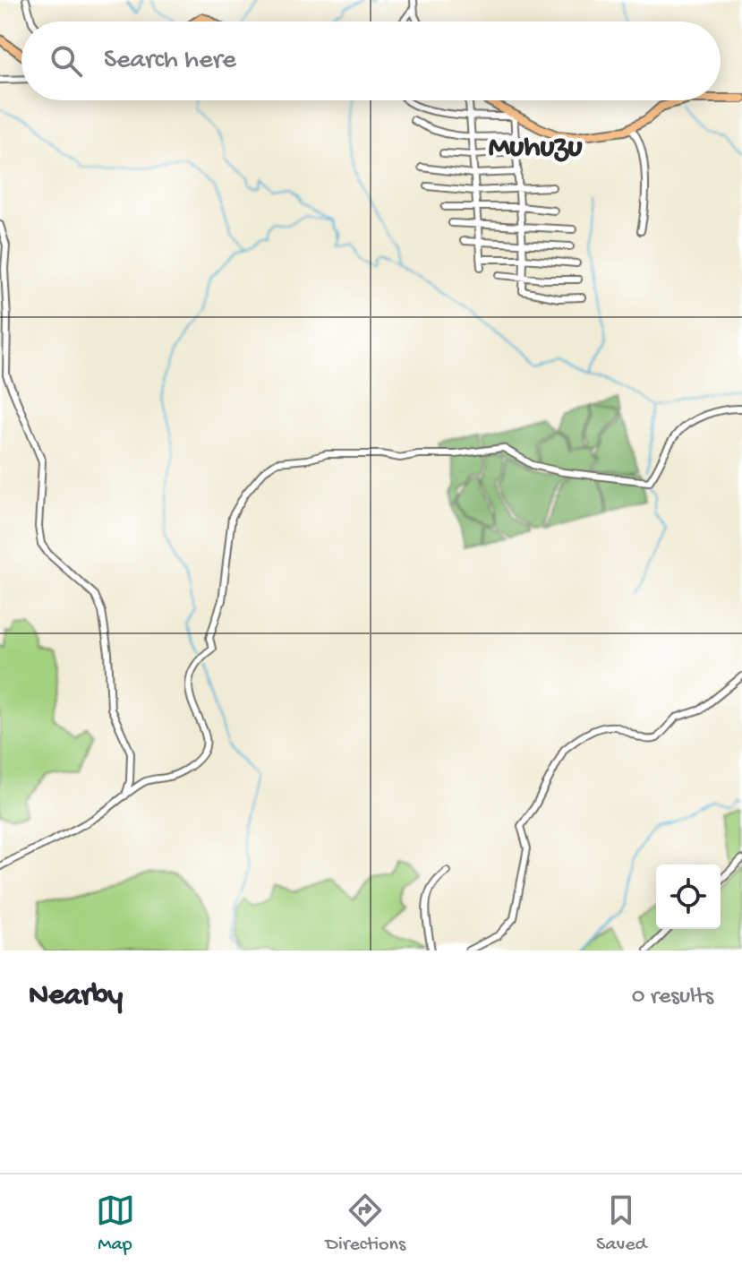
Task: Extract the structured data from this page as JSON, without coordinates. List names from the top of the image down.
{
  "districts": ["Muhuzu"],
  "page": {
    "search": "Search here",
    "heading": ["Nearby", "0 results"],
    "nav": ["Map", "Directions", "Saved"]
  }
}
